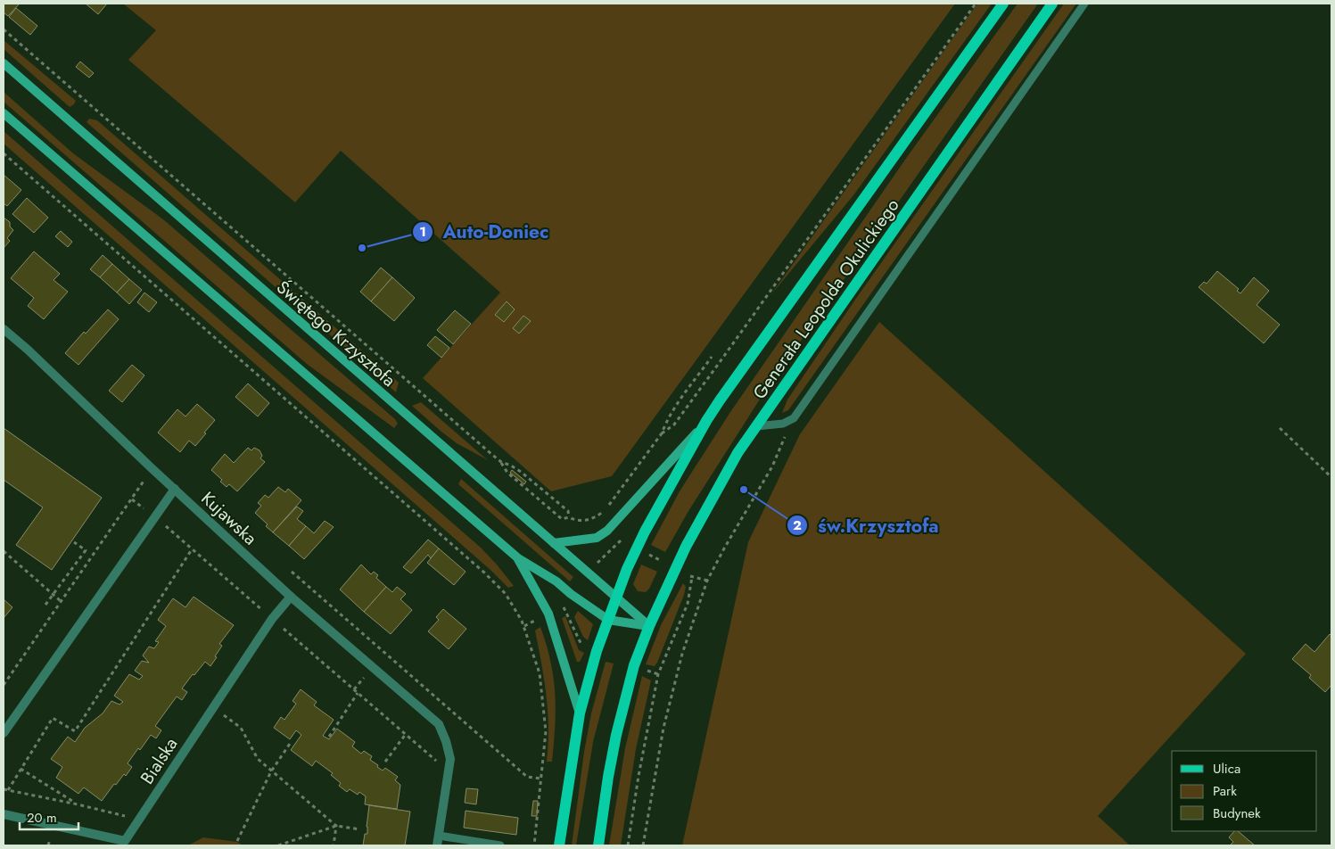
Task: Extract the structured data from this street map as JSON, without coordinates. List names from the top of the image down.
{
  "streets": {
    "main road": ["Generała Leopolda Okulickiego", "Świętego Krzysztofa"],
    "street": ["Kujawska", "Bialska"]
  },
  "crossings": [
    ["Generała Leopolda Okulickiego", "Świętego Krzysztofa"],
    ["Kujawska", "Bialska"]
  ],
  "places": ["Auto-Doniec", "św.Krzysztofa"],
  "legend": ["Ulica", "Park", "Budynek"],
  "scale_bar": "20 m"
}
